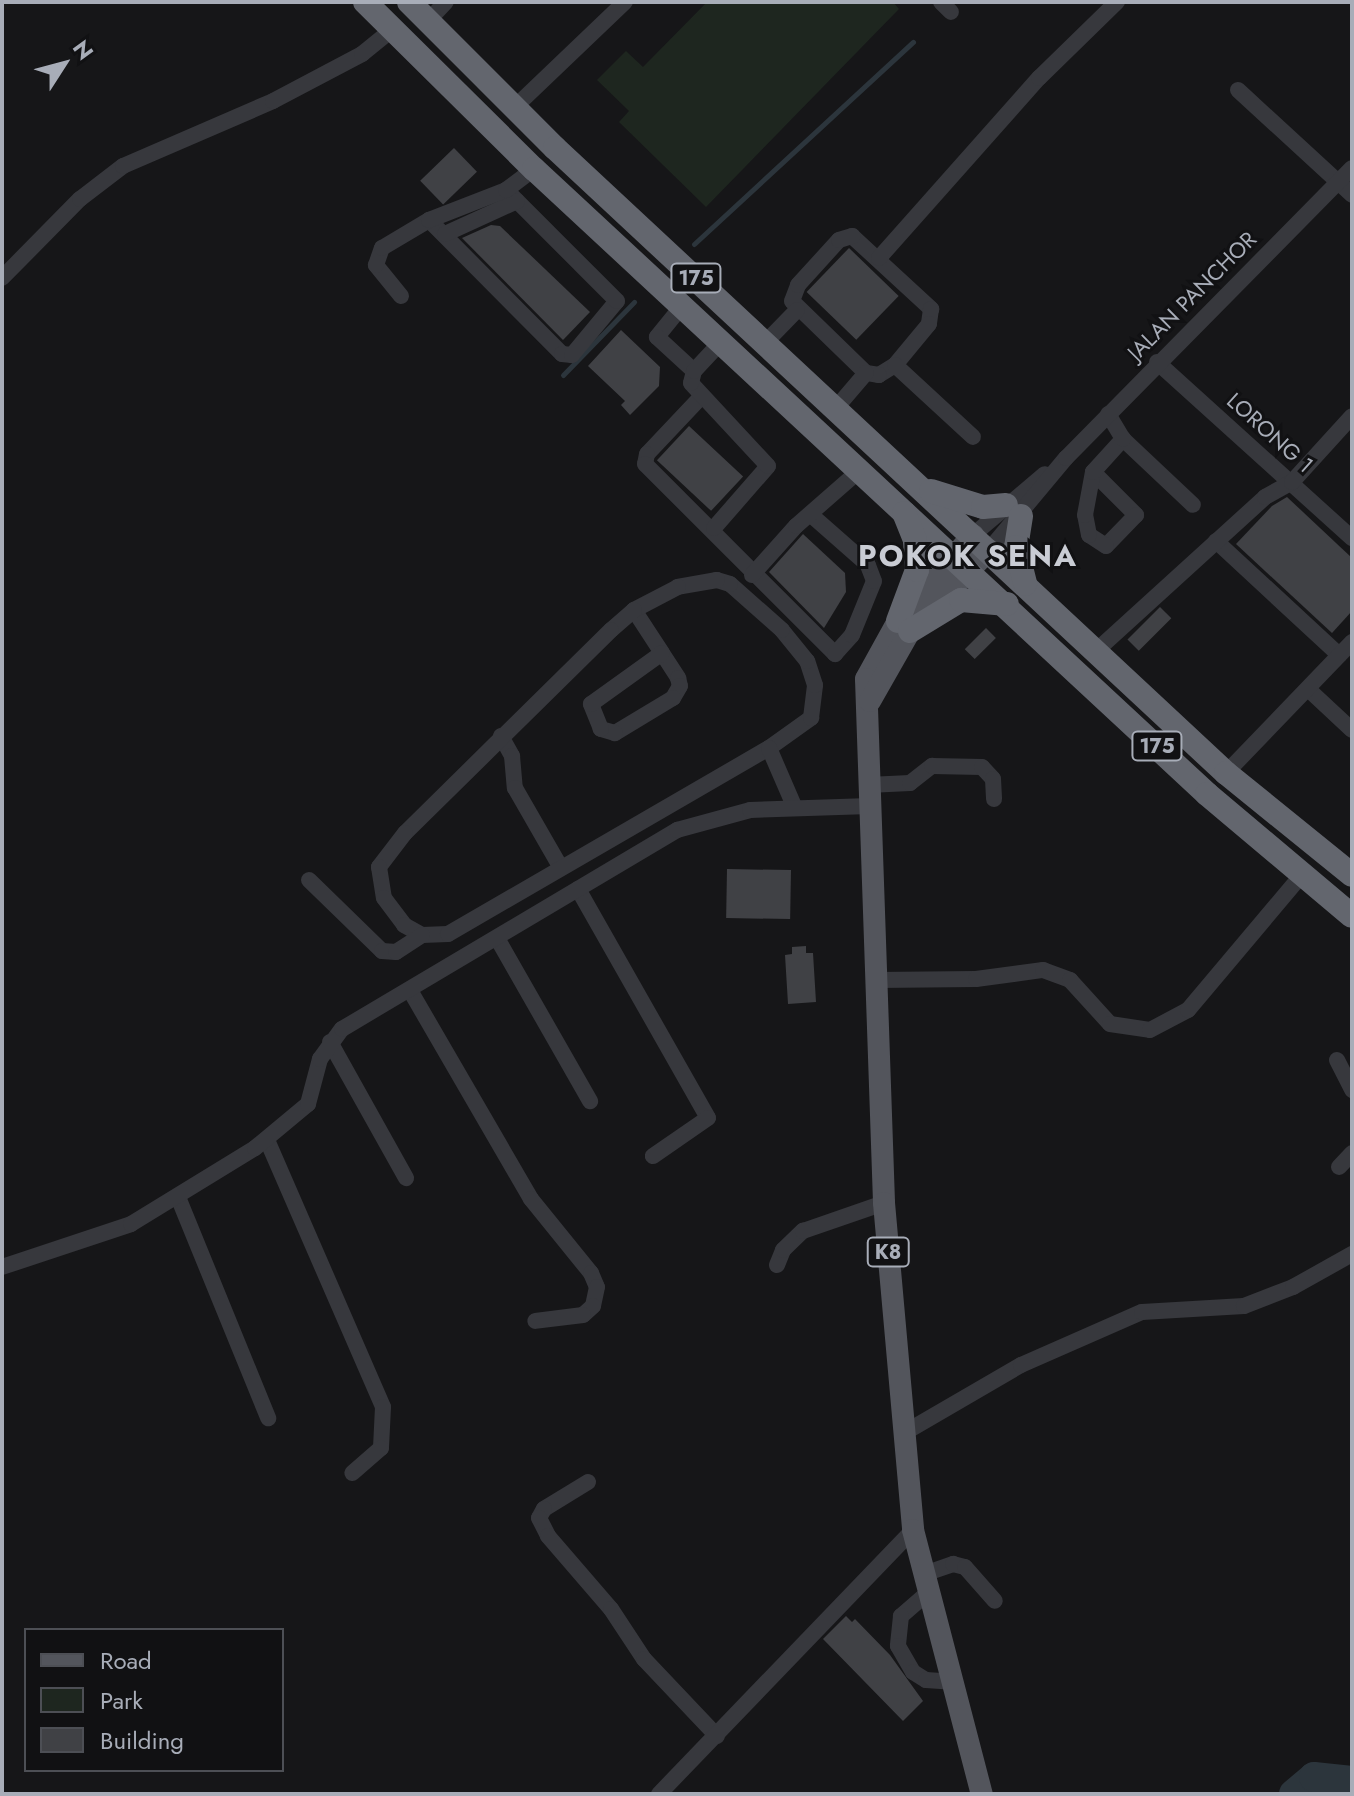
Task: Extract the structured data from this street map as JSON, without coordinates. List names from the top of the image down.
{
  "streets": {
    "highway": ["175"],
    "main road": ["K8"],
    "street": ["JALAN PANCHOR", "LORONG 1"]
  },
  "crossings": [
    ["175", "JALAN PANCHOR"],
    ["175", "K8"],
    ["JALAN PANCHOR", "LORONG 1"],
    ["JALAN PANCHOR", "K8"]
  ],
  "districts": ["POKOK SENA"],
  "legend": ["Road", "Park", "Building"],
  "north": "top right"
}
